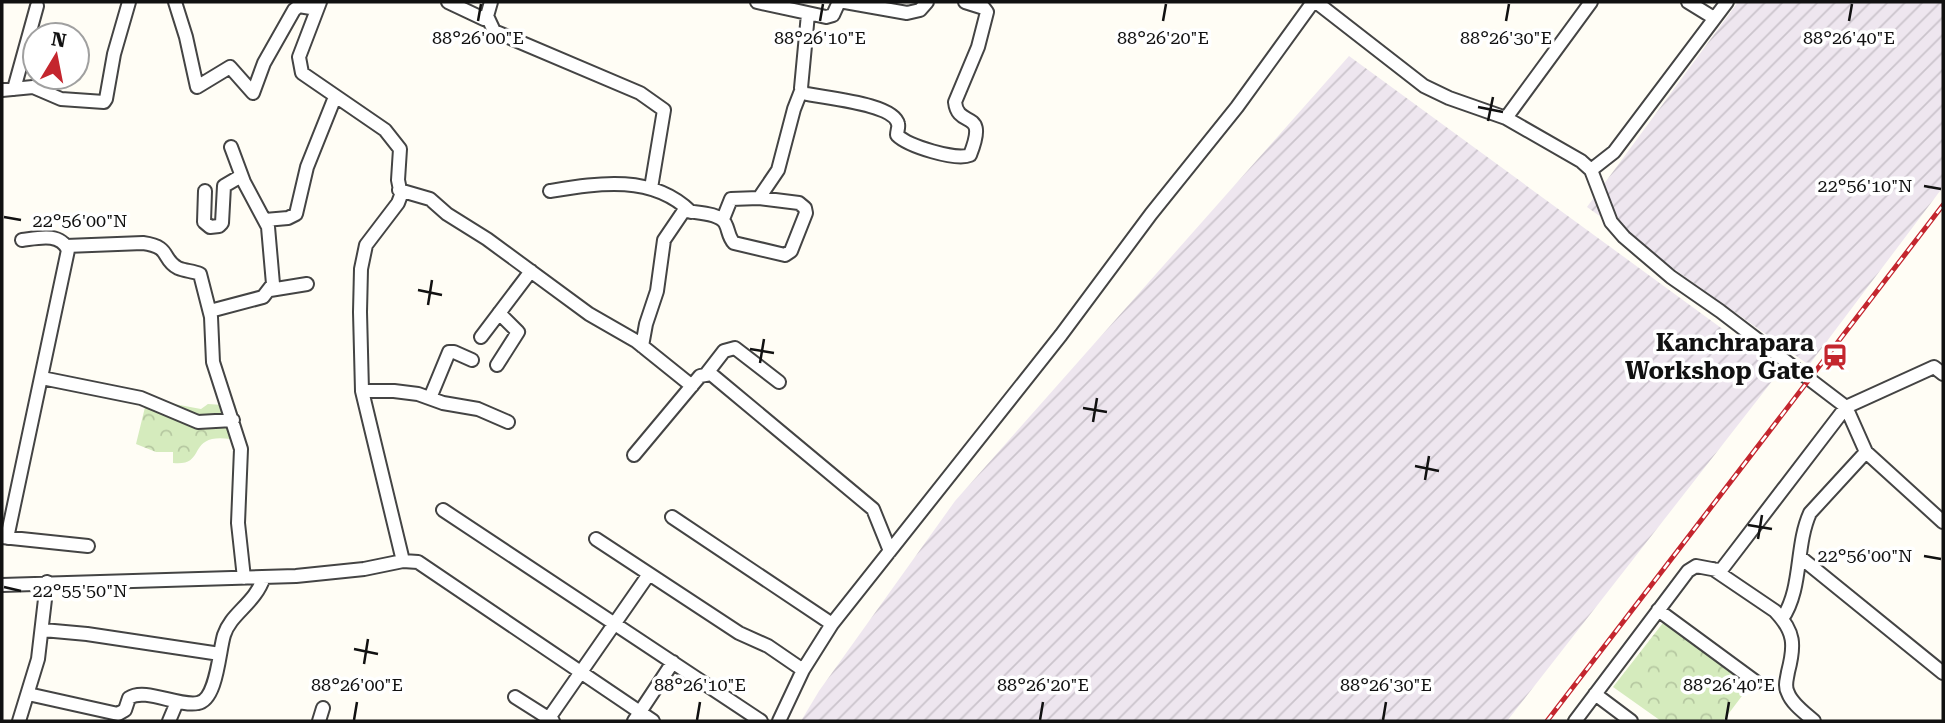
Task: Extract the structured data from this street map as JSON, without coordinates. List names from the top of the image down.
{
  "places": {
    "station": ["Kanchrapara Workshop Gate"]
  },
  "north": "top",
  "coordinates": [
    "88°26'00\"E",
    "88°26'10\"E",
    "88°26'20\"E",
    "88°26'30\"E",
    "88°26'40\"E",
    "22°56'10\"N",
    "22°56'00\"N",
    "22°55'50\"N"
  ]
}
